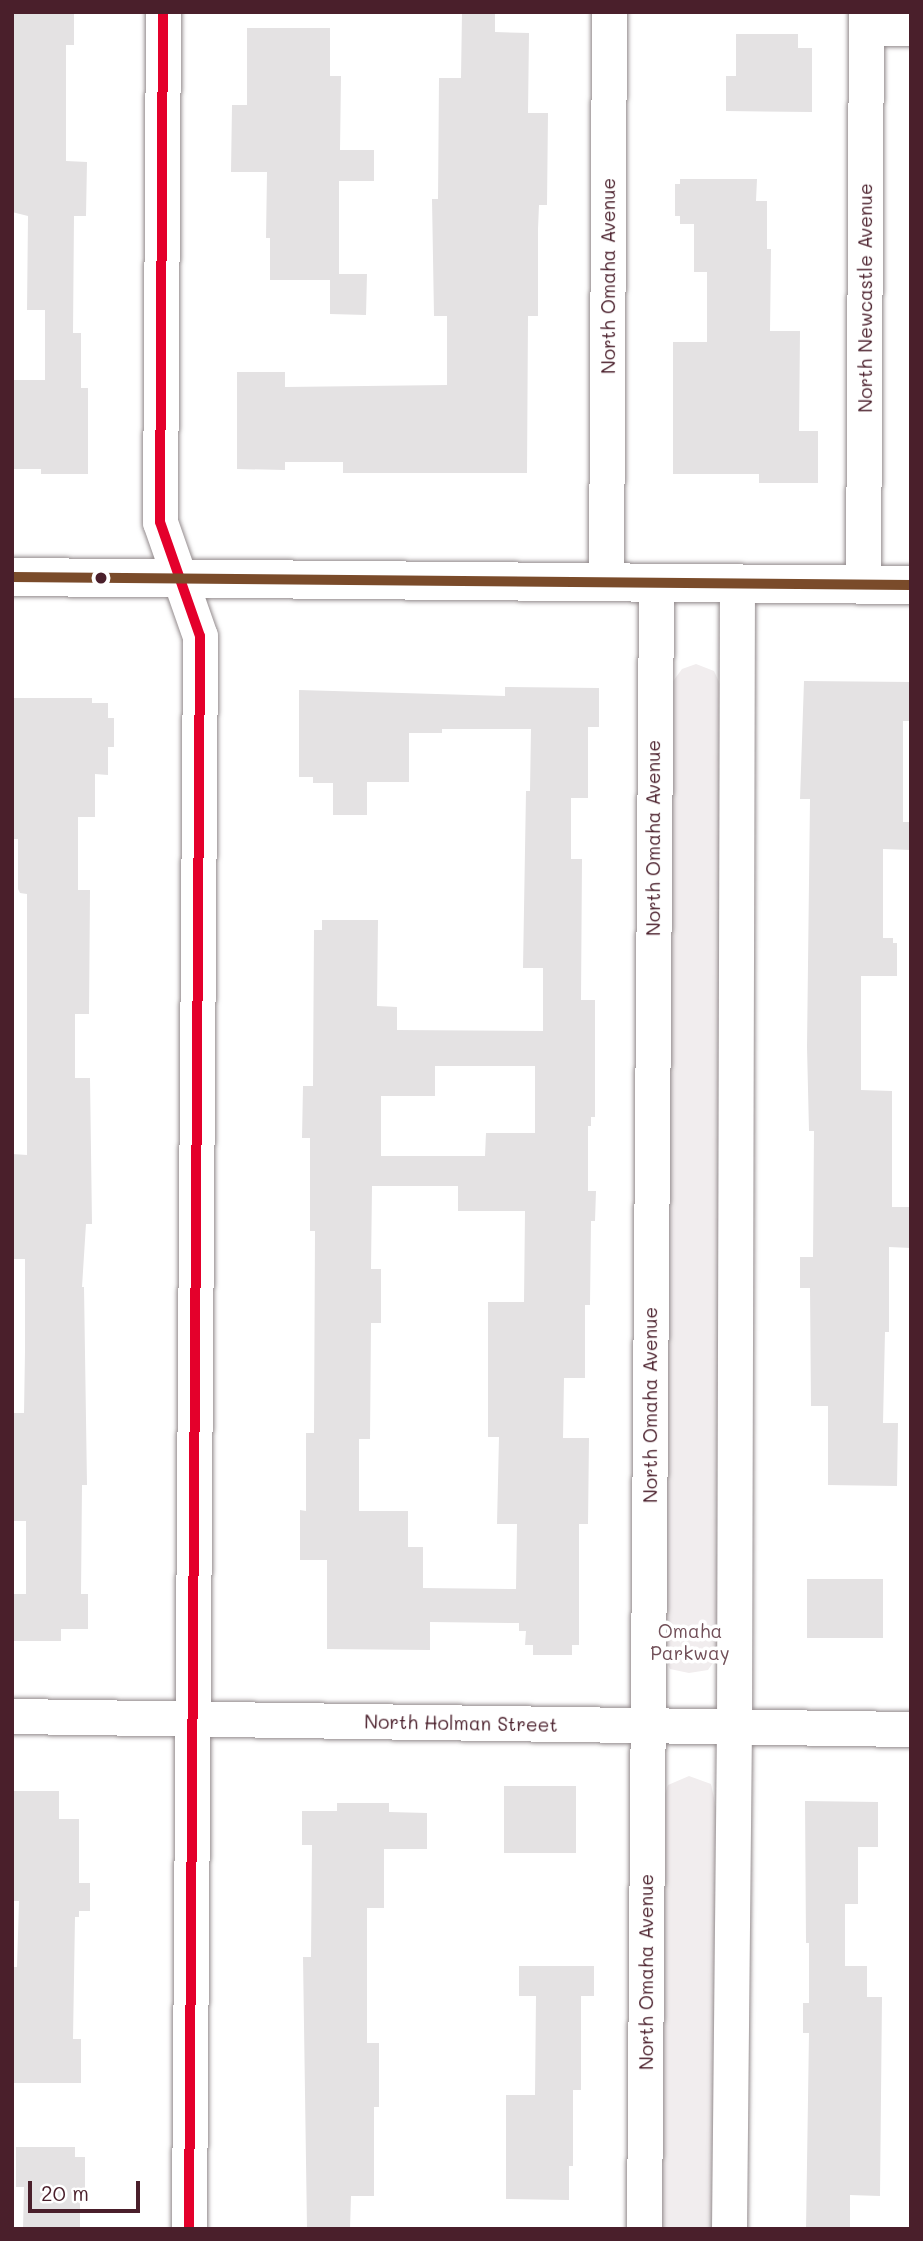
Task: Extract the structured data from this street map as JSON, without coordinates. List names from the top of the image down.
{
  "streets": {
    "street": ["North Omaha Avenue", "North Newcastle Avenue", "North Holman Street"]
  },
  "crossings": [
    ["North Omaha Avenue", "North Holman Street"]
  ],
  "parks": ["Omaha Parkway"],
  "scale_bar": "20 m"
}
